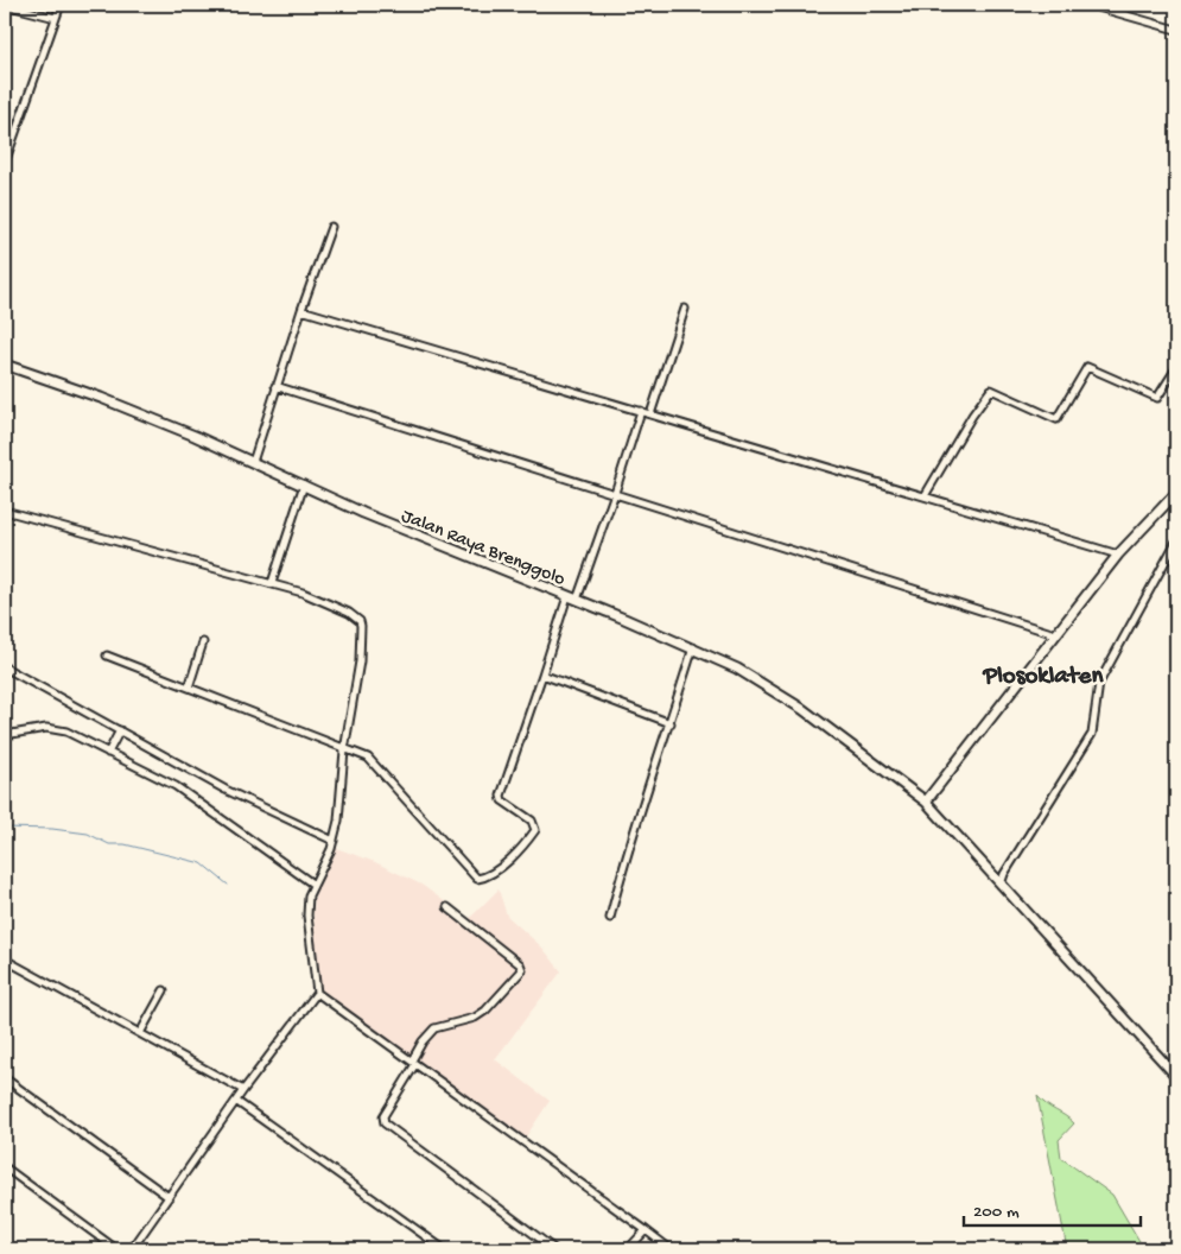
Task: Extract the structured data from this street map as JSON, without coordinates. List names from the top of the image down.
{
  "streets": {
    "main road": ["Jalan Raya Brenggolo"]
  },
  "districts": ["Plosoklaten"],
  "scale_bar": "200 m"
}
